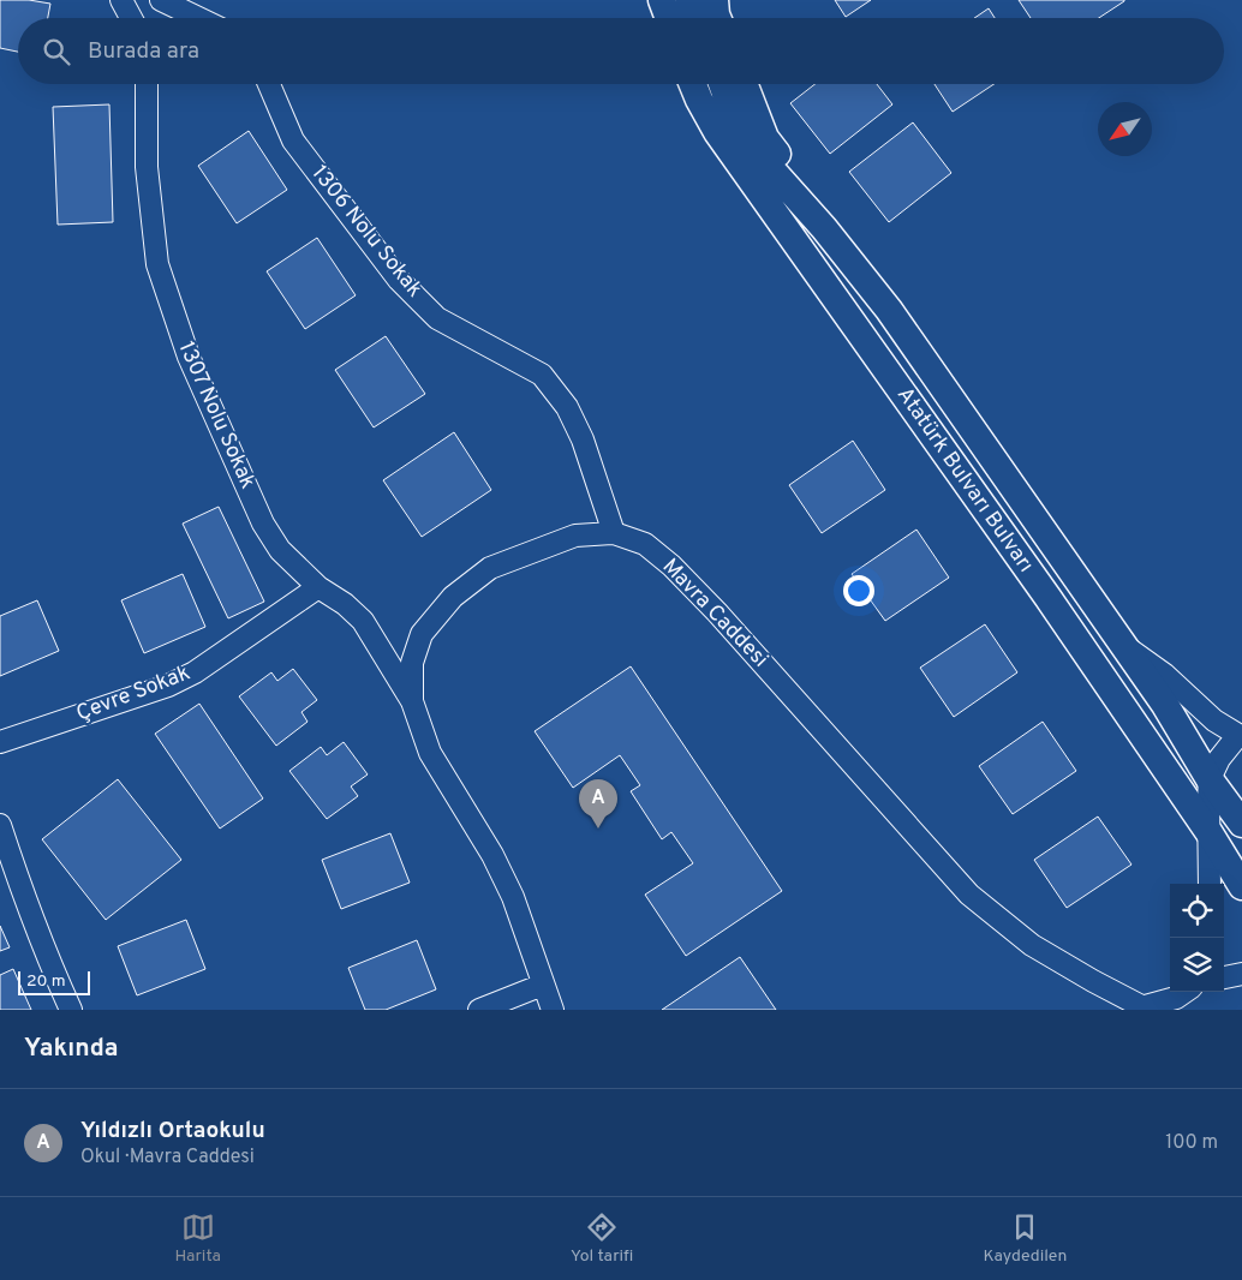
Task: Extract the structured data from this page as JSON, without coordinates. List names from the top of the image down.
{
  "streets": {
    "street": [
      "1306 Nolu Sokak",
      "1307 Nolu Sokak",
      "Atatürk Bulvarı Bulvarı",
      "Mavra Caddesi",
      "Çevre Sokak"
    ]
  },
  "crossings": [
    ["1306 Nolu Sokak", "Mavra Caddesi"],
    ["1307 Nolu Sokak", "Mavra Caddesi"],
    ["1307 Nolu Sokak", "Çevre Sokak"]
  ],
  "scale_bar": "20 m",
  "north": "bottom left",
  "page": {
    "search": "Burada ara",
    "pins": "A",
    "scale": "20 m",
    "heading": "Yakında",
    "list": [
      {
        "mark": "A",
        "name": "Yıldızlı Ortaokulu",
        "note": "Okul · Mavra Caddesi",
        "value": "100 m"
      }
    ],
    "nav": ["Harita", "Yol tarifi", "Kaydedilen"]
  }
}
